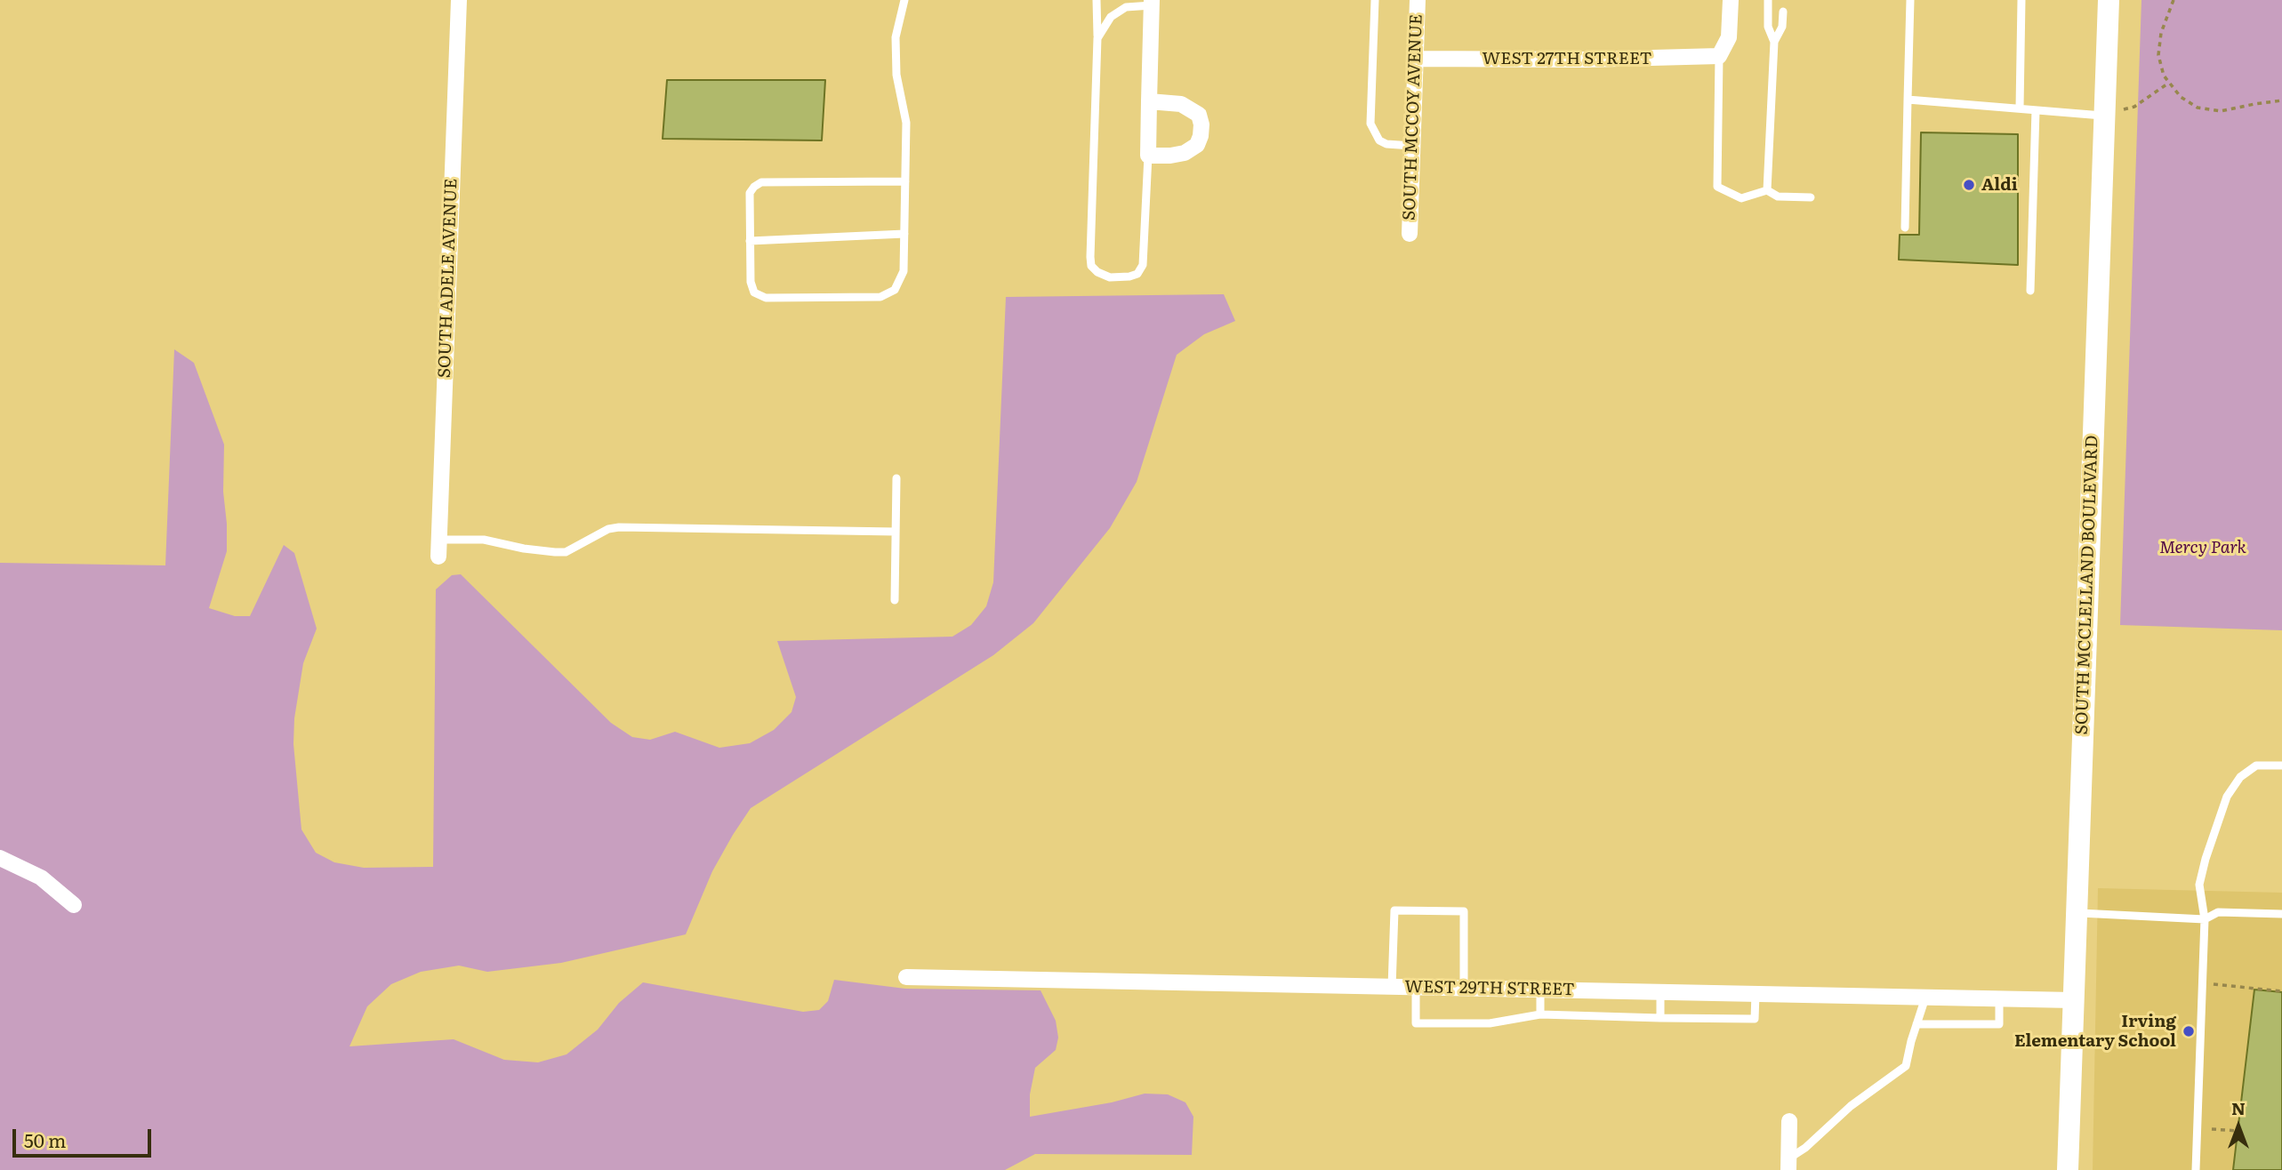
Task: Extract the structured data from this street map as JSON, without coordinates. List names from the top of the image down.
{
  "streets": {
    "main road": ["SOUTH MCCLELLAND BOULEVARD"],
    "street": [
      "WEST 27TH STREET",
      "SOUTH MCCOY AVENUE",
      "SOUTH ADELE AVENUE",
      "WEST 29TH STREET"
    ]
  },
  "crossings": [
    ["WEST 27TH STREET", "SOUTH MCCOY AVENUE"],
    ["SOUTH MCCLELLAND BOULEVARD", "WEST 29TH STREET"]
  ],
  "parks": ["Mercy Park"],
  "places": ["Aldi", "Irving Elementary School"],
  "scale_bar": "50 m",
  "north": "top"
}
